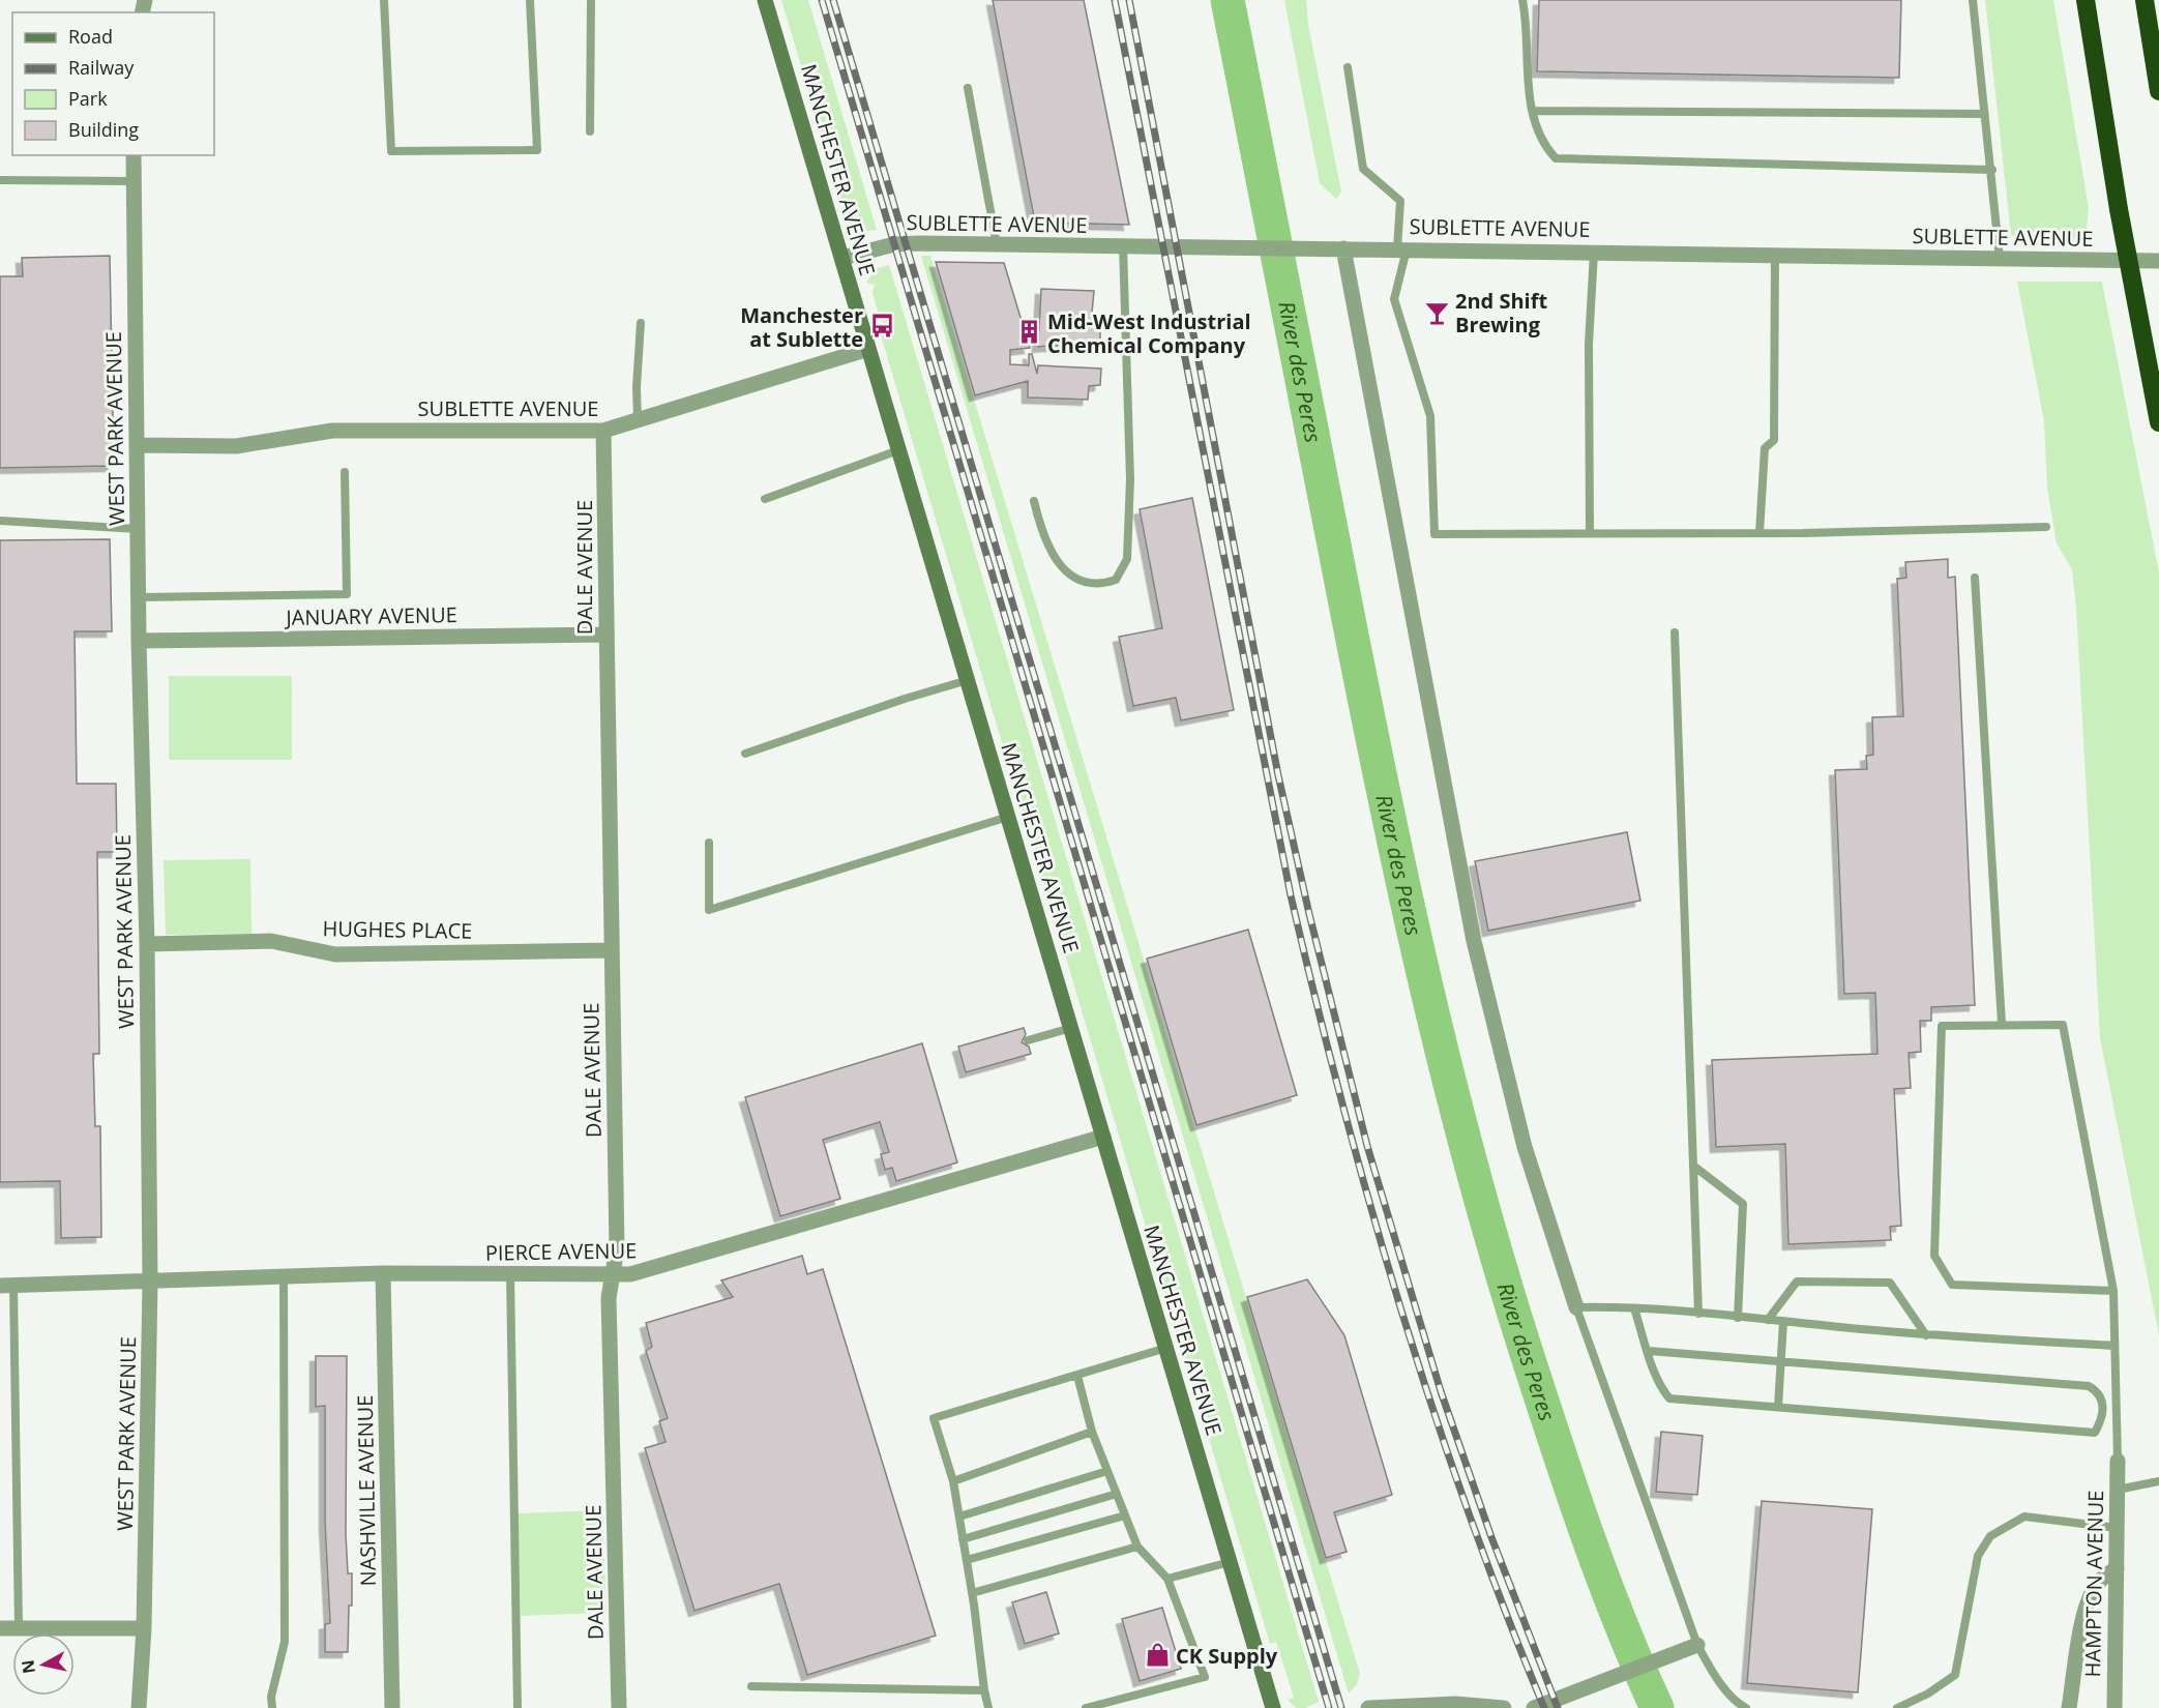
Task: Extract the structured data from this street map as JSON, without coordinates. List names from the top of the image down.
{
  "streets": {
    "main road": ["MANCHESTER AVENUE"],
    "street": [
      "SUBLETTE AVENUE",
      "WEST PARK AVENUE",
      "DALE AVENUE",
      "JANUARY AVENUE",
      "HUGHES PLACE",
      "PIERCE AVENUE",
      "NASHVILLE AVENUE",
      "HAMPTON AVENUE"
    ]
  },
  "crossings": [
    ["MANCHESTER AVENUE", "SUBLETTE AVENUE"],
    ["MANCHESTER AVENUE", "PIERCE AVENUE"],
    ["SUBLETTE AVENUE", "WEST PARK AVENUE"],
    ["SUBLETTE AVENUE", "DALE AVENUE"],
    ["WEST PARK AVENUE", "JANUARY AVENUE"],
    ["WEST PARK AVENUE", "HUGHES PLACE"],
    ["WEST PARK AVENUE", "PIERCE AVENUE"],
    ["DALE AVENUE", "JANUARY AVENUE"],
    ["DALE AVENUE", "HUGHES PLACE"],
    ["DALE AVENUE", "PIERCE AVENUE"],
    ["PIERCE AVENUE", "NASHVILLE AVENUE"]
  ],
  "water": ["River des Peres"],
  "places": {
    "bar": ["2nd Shift Brewing"],
    "bus stop": ["Manchester at Sublette"],
    "building": ["Mid-West Industrial Chemical Company"],
    "shop": ["CK Supply"]
  },
  "legend": [
    "Road",
    "Railway",
    "Park",
    "Building"
  ],
  "north": "left"
}
